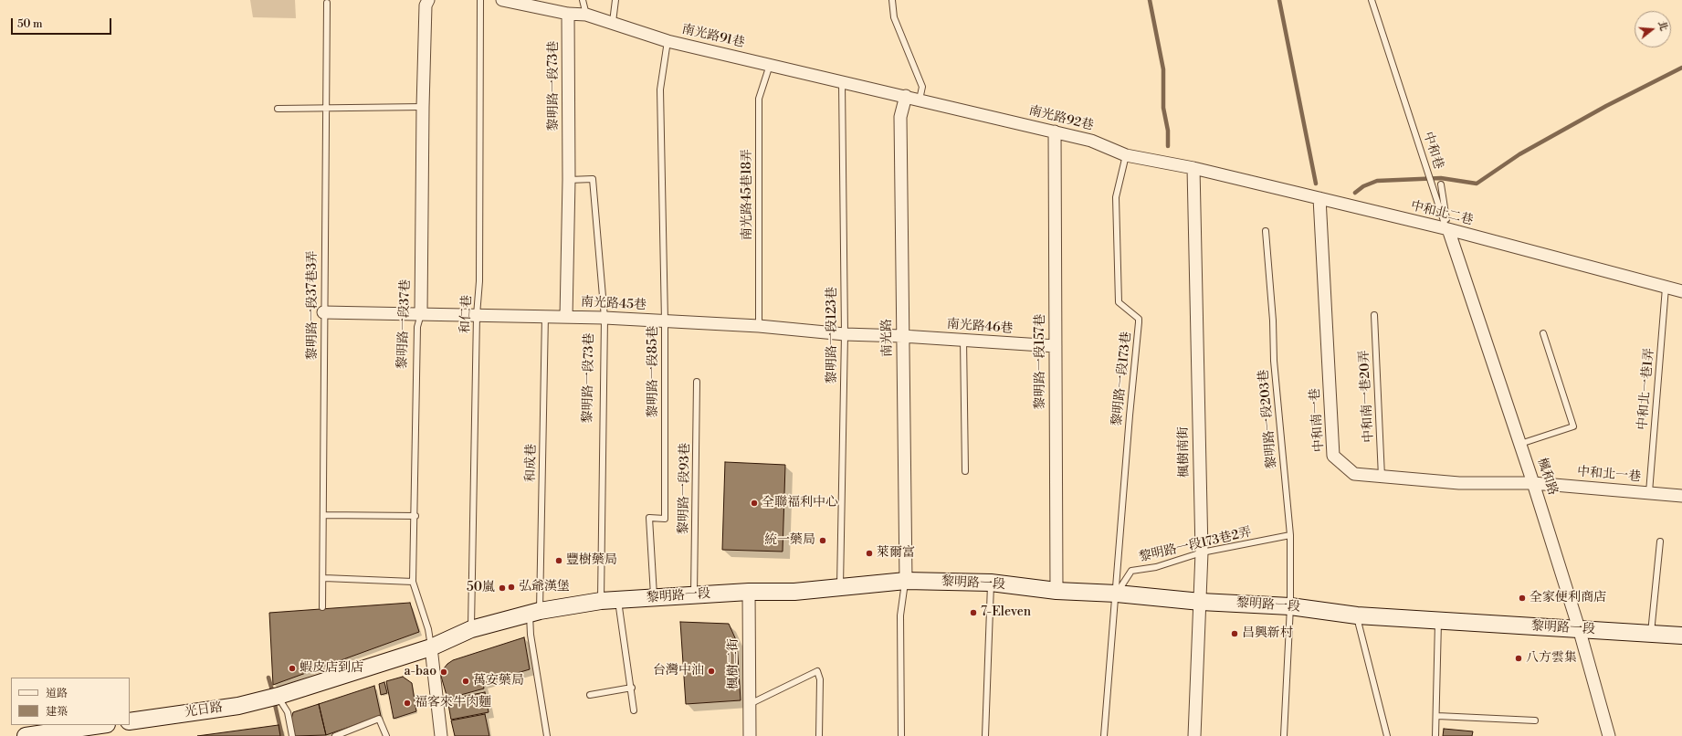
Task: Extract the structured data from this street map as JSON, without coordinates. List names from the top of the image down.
{
  "streets": {
    "main road": ["黎明路一段", "光日路"],
    "street": [
      "南光路91巷",
      "黎明路一段73巷",
      "南光路92巷",
      "中和北二巷",
      "南光路45巷",
      "黎明路一段37巷",
      "南光路46巷",
      "南光路",
      "黎明路一段157巷",
      "中和南一巷",
      "楓樹南街",
      "中和北一巷",
      "楓和路",
      "楓樹二街"
    ],
    "lane": [
      "中和巷",
      "南光路45巷18弄",
      "黎明路一段37巷3弄",
      "和仁巷",
      "黎明路一段123巷",
      "黎明路一段85巷",
      "黎明路一段173巷",
      "中和北一巷1弄",
      "中和南一巷20弄",
      "黎明路一段203巷",
      "和成巷",
      "黎明路一段93巷",
      "黎明路一段173巷2弄"
    ]
  },
  "crossings": [
    ["南光路91巷", "黎明路一段73巷"],
    ["南光路91巷", "南光路92巷"],
    ["南光路91巷", "南光路45巷18弄"],
    ["南光路91巷", "黎明路一段123巷"],
    ["南光路91巷", "南光路"],
    ["南光路91巷", "黎明路一段85巷"],
    ["黎明路一段73巷", "南光路45巷"],
    ["黎明路一段73巷", "黎明路一段"],
    ["南光路92巷", "中和北二巷"],
    ["南光路92巷", "黎明路一段157巷"],
    ["南光路92巷", "黎明路一段173巷"],
    ["南光路92巷", "楓樹南街"],
    ["中和巷", "中和北二巷"],
    ["中和巷", "楓和路"],
    ["南光路45巷18弄", "南光路45巷"],
    ["中和北二巷", "中和北一巷1弄"],
    ["中和北二巷", "中和南一巷"],
    ["中和北二巷", "楓樹南街"],
    ["中和北二巷", "楓和路"],
    ["南光路45巷", "黎明路一段37巷3弄"],
    ["南光路45巷", "和仁巷"],
    ["南光路45巷", "黎明路一段37巷"],
    ["南光路45巷", "南光路46巷"],
    ["南光路45巷", "黎明路一段123巷"],
    ["南光路45巷", "南光路"],
    ["南光路45巷", "黎明路一段85巷"],
    ["南光路45巷", "和成巷"],
    ["和仁巷", "黎明路一段"],
    ["黎明路一段37巷", "黎明路一段"],
    ["南光路46巷", "南光路"],
    ["南光路46巷", "黎明路一段157巷"],
    ["黎明路一段123巷", "黎明路一段"],
    ["南光路", "黎明路一段"],
    ["黎明路一段157巷", "黎明路一段"],
    ["黎明路一段85巷", "黎明路一段"],
    ["黎明路一段173巷", "黎明路一段173巷2弄"],
    ["黎明路一段173巷", "黎明路一段"],
    ["中和北一巷1弄", "中和北一巷"],
    ["中和南一巷20弄", "中和南一巷"],
    ["黎明路一段203巷", "黎明路一段173巷2弄"],
    ["黎明路一段203巷", "黎明路一段"],
    ["中和南一巷", "中和北一巷"],
    ["中和南一巷", "楓和路"],
    ["楓樹南街", "黎明路一段173巷2弄"],
    ["楓樹南街", "黎明路一段"],
    ["和成巷", "黎明路一段"],
    ["中和北一巷", "楓和路"],
    ["楓和路", "黎明路一段"],
    ["黎明路一段93巷", "黎明路一段"],
    ["黎明路一段173巷2弄", "黎明路一段"],
    ["黎明路一段", "楓樹二街"],
    ["黎明路一段", "光日路"]
  ],
  "places": [
    "全聯福利中心",
    "統一藥局",
    "萊爾富",
    "豐樹藥局",
    "弘爺漢堡",
    "50嵐",
    "全家便利商店",
    "7-Eleven",
    "昌興新村",
    "八方雲集",
    "蝦皮店到店",
    "台灣中油",
    "a-bao",
    "萬安藥局",
    "福客來牛肉麵"
  ],
  "legend": ["道路", "建築"],
  "scale_bar": "50 m",
  "north": "right"
}
